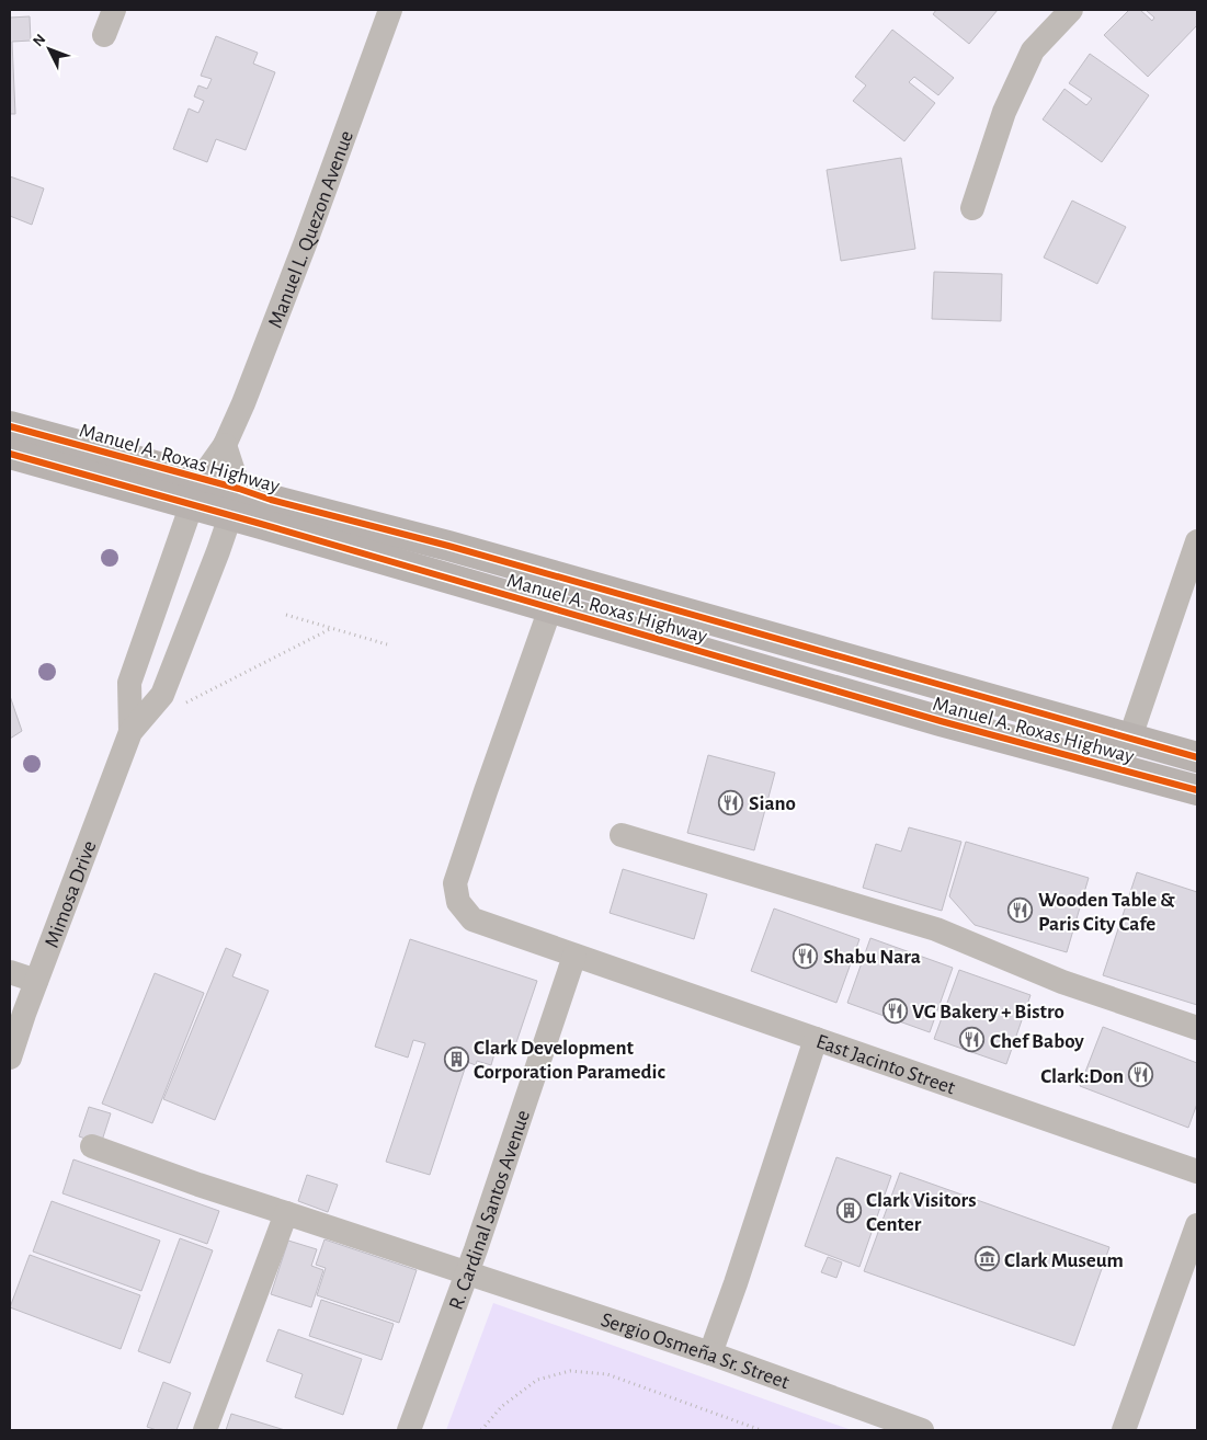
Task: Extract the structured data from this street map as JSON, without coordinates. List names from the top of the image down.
{
  "streets": {
    "main road": ["Manuel A. Roxas Highway"],
    "street": [
      "Manuel L. Quezon Avenue",
      "Mimosa Drive",
      "East Jacinto Street",
      "R. Cardinal Santos Avenue",
      "Sergio Osmeña Sr. Street"
    ]
  },
  "crossings": [
    ["Manuel L. Quezon Avenue", "Manuel A. Roxas Highway"],
    ["Manuel L. Quezon Avenue", "Mimosa Drive"],
    ["Manuel A. Roxas Highway", "Mimosa Drive"],
    ["Manuel A. Roxas Highway", "East Jacinto Street"],
    ["East Jacinto Street", "R. Cardinal Santos Avenue"],
    ["R. Cardinal Santos Avenue", "Sergio Osmeña Sr. Street"]
  ],
  "places": {
    "restaurant": [
      "Siano",
      "Wooden Table & Paris City Cafe",
      "Shabu Nara",
      "VG Bakery + Bistro",
      "Chef Baboy",
      "Clark:Don"
    ],
    "building": ["Clark Development Corporation Paramedic", "Clark Visitors Center"],
    "museum": ["Clark Museum"]
  },
  "north": "top left"
}
